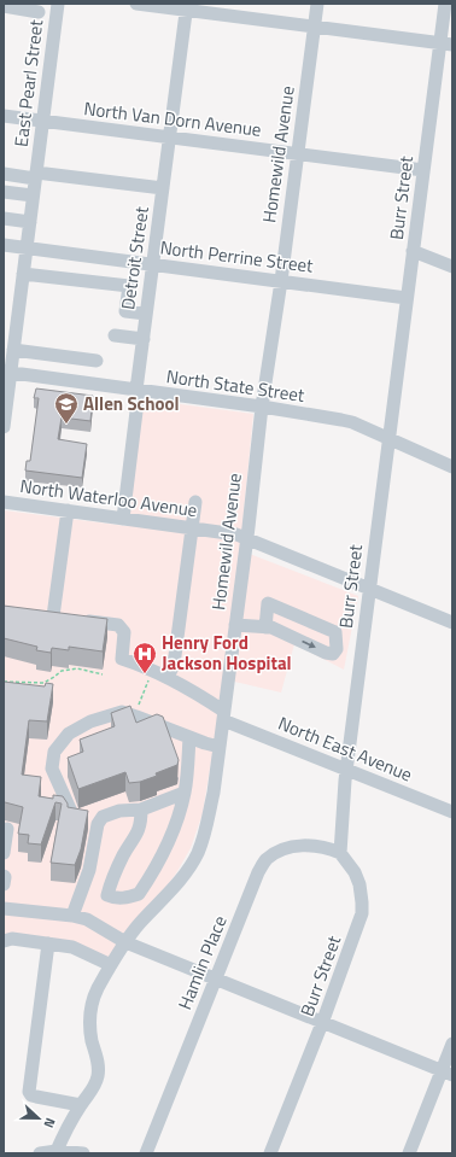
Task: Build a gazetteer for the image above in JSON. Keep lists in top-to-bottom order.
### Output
{
  "streets": {
    "street": [
      "East Pearl Street",
      "North Van Dorn Avenue",
      "Homewild Avenue",
      "Burr Street",
      "North Perrine Street",
      "Detroit Street",
      "North State Street",
      "North Waterloo Avenue",
      "North East Avenue",
      "Hamlin Place"
    ]
  },
  "crossings": [
    ["East Pearl Street", "North Van Dorn Avenue"],
    ["East Pearl Street", "North Perrine Street"],
    ["East Pearl Street", "North State Street"],
    ["North Van Dorn Avenue", "Homewild Avenue"],
    ["North Van Dorn Avenue", "Burr Street"],
    ["North Van Dorn Avenue", "Detroit Street"],
    ["Homewild Avenue", "North Perrine Street"],
    ["Homewild Avenue", "North State Street"],
    ["Homewild Avenue", "North Waterloo Avenue"],
    ["Homewild Avenue", "North East Avenue"],
    ["Burr Street", "North Perrine Street"],
    ["Burr Street", "North State Street"],
    ["Burr Street", "North Waterloo Avenue"],
    ["Burr Street", "North East Avenue"],
    ["Burr Street", "Hamlin Place"],
    ["North Perrine Street", "Detroit Street"],
    ["Detroit Street", "North State Street"],
    ["Detroit Street", "North Waterloo Avenue"]
  ],
  "places": {
    "school or university": ["Allen School"],
    "hospital": ["Henry Ford Jackson Hospital"]
  },
  "north": "right"
}
